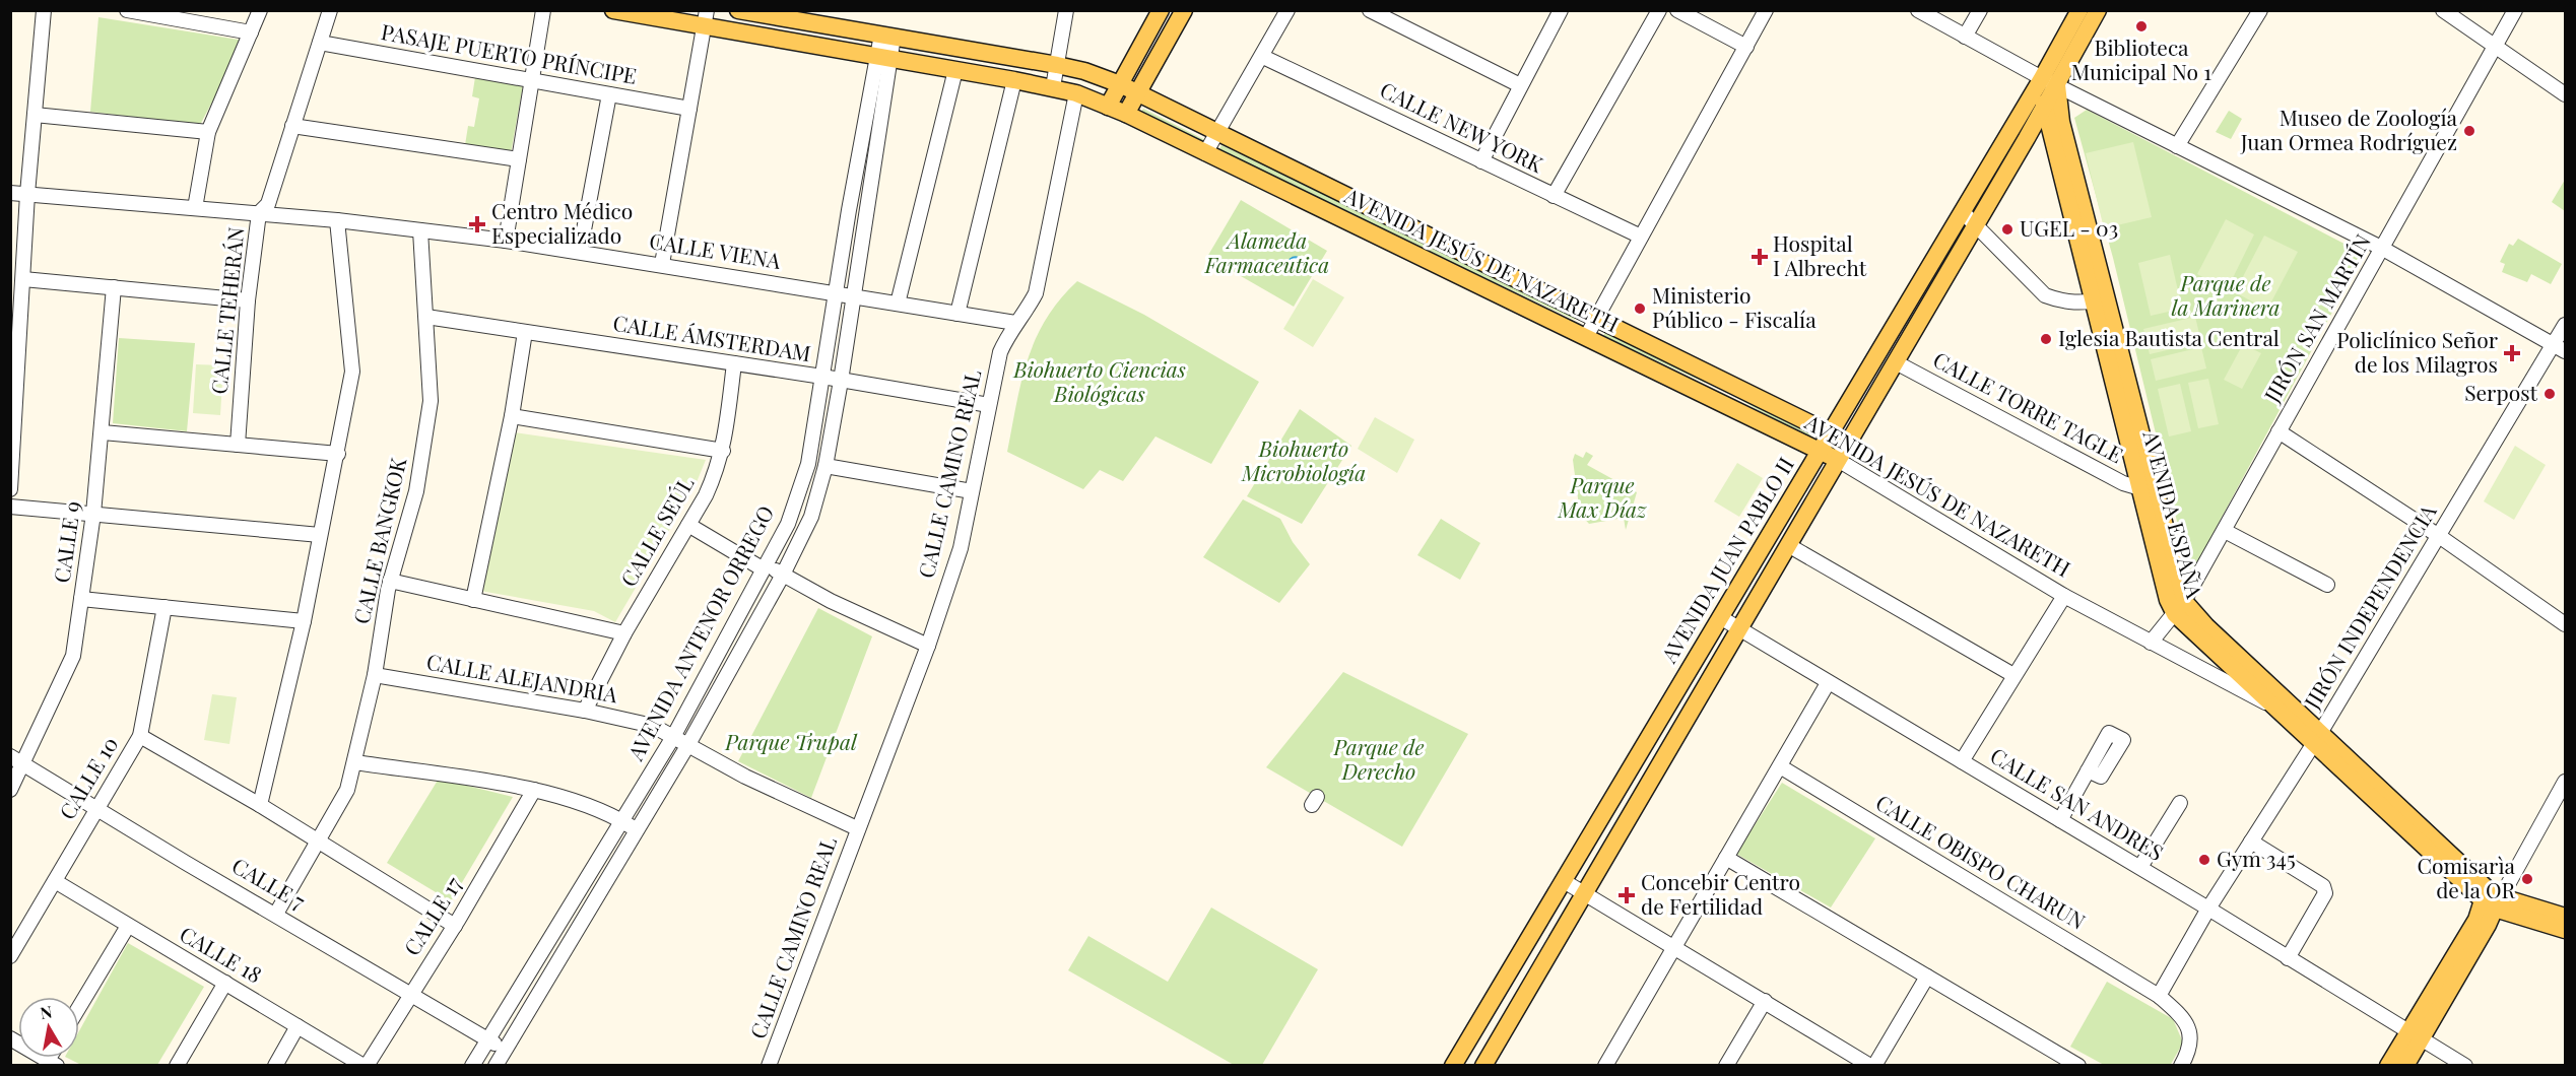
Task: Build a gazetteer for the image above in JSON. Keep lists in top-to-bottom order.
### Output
{
  "streets": {
    "main road": ["AVENIDA JESÚS DE NAZARETH", "AVENIDA ESPAÑA", "AVENIDA JUAN PABLO II"],
    "street": [
      "PASAJE PUERTO PRÍNCIPE",
      "CALLE NEW YORK",
      "CALLE VIENA",
      "CALLE TEHERÁN",
      "JIRÓN SAN MARTÍN",
      "CALLE ÁMSTERDAM",
      "CALLE TORRE TAGLE",
      "CALLE CAMINO REAL",
      "CALLE SEÚL",
      "CALLE BANGKOK",
      "CALLE 9",
      "JIRÓN INDEPENDENCIA",
      "AVENIDA ANTENOR ORREGO",
      "CALLE ALEJANDRIA",
      "CALLE 10",
      "CALLE SAN ANDRES",
      "CALLE OBISPO CHARUN",
      "CALLE 7",
      "CALLE 17",
      "CALLE 18"
    ]
  },
  "crossings": [
    ["PASAJE PUERTO PRÍNCIPE", "CALLE TEHERÁN"],
    ["CALLE VIENA", "CALLE TEHERÁN"],
    ["CALLE VIENA", "CALLE CAMINO REAL"],
    ["CALLE VIENA", "CALLE BANGKOK"],
    ["CALLE VIENA", "AVENIDA ANTENOR ORREGO"],
    ["AVENIDA JESÚS DE NAZARETH", "JIRÓN SAN MARTÍN"],
    ["AVENIDA JESÚS DE NAZARETH", "CALLE CAMINO REAL"],
    ["AVENIDA JESÚS DE NAZARETH", "AVENIDA ESPAÑA"],
    ["AVENIDA JESÚS DE NAZARETH", "AVENIDA JUAN PABLO II"],
    ["AVENIDA JESÚS DE NAZARETH", "AVENIDA ANTENOR ORREGO"],
    ["JIRÓN SAN MARTÍN", "AVENIDA ESPAÑA"],
    ["CALLE ÁMSTERDAM", "CALLE CAMINO REAL"],
    ["CALLE ÁMSTERDAM", "CALLE SEÚL"],
    ["CALLE ÁMSTERDAM", "CALLE BANGKOK"],
    ["CALLE ÁMSTERDAM", "AVENIDA ANTENOR ORREGO"],
    ["CALLE TORRE TAGLE", "AVENIDA ESPAÑA"],
    ["CALLE TORRE TAGLE", "AVENIDA JUAN PABLO II"],
    ["CALLE CAMINO REAL", "CALLE ALEJANDRIA"],
    ["AVENIDA ESPAÑA", "AVENIDA JUAN PABLO II"],
    ["AVENIDA ESPAÑA", "JIRÓN INDEPENDENCIA"],
    ["CALLE SEÚL", "CALLE ALEJANDRIA"],
    ["CALLE BANGKOK", "CALLE ALEJANDRIA"],
    ["CALLE BANGKOK", "CALLE 7"],
    ["CALLE 9", "CALLE 7"],
    ["AVENIDA JUAN PABLO II", "CALLE SAN ANDRES"],
    ["JIRÓN INDEPENDENCIA", "CALLE SAN ANDRES"],
    ["JIRÓN INDEPENDENCIA", "CALLE OBISPO CHARUN"],
    ["AVENIDA ANTENOR ORREGO", "CALLE ALEJANDRIA"],
    ["AVENIDA ANTENOR ORREGO", "CALLE 7"],
    ["CALLE 10", "CALLE 7"],
    ["CALLE 10", "CALLE 18"],
    ["CALLE 7", "CALLE 17"],
    ["CALLE 17", "CALLE 18"]
  ],
  "parks": [
    "Alameda Farmaceutica",
    "Parque de la Marinera",
    "Biohuerto Ciencias Biológicas",
    "Biohuerto Microbiología",
    "Parque Max Díaz",
    "Parque Trupal",
    "Parque de Derecho"
  ],
  "places": {
    "other": [
      "Biblioteca Municipal No 1",
      "Museo de Zoología Juan Ormea Rodríguez",
      "UGEL - 03",
      "Ministerio Público - Fiscalía",
      "Iglesia Bautista Central",
      "Serpost",
      "Gym 345",
      "Comisarìa de la OR"
    ],
    "health": [
      "Centro Médico Especializado",
      "Hospital I Albrecht",
      "Policlínico Señor de los Milagros",
      "Concebir Centro de Fertilidad"
    ]
  },
  "north": "top"
}
